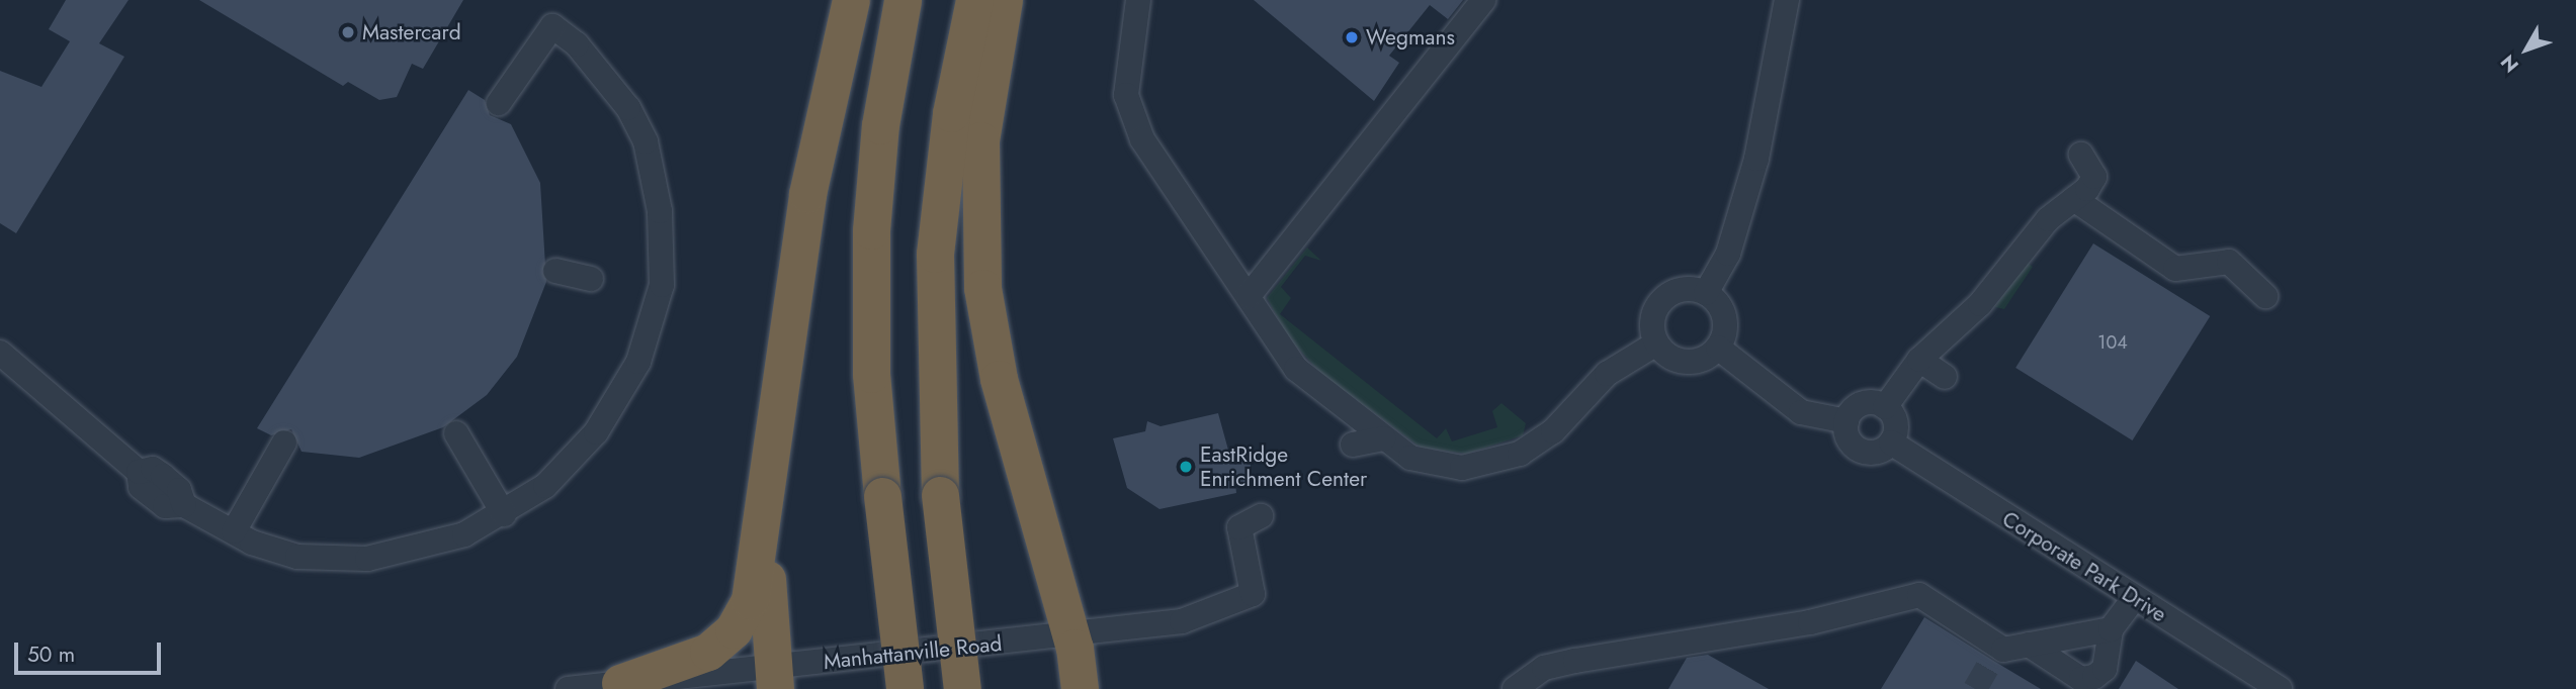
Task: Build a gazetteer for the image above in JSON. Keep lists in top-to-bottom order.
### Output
{
  "streets": {
    "street": ["Corporate Park Drive", "Manhattanville Road"]
  },
  "places": ["Mastercard", "Wegmans", "EastRidge Enrichment Center"],
  "house_numbers": ["104"],
  "scale_bar": "50 m",
  "north": "bottom left"
}
